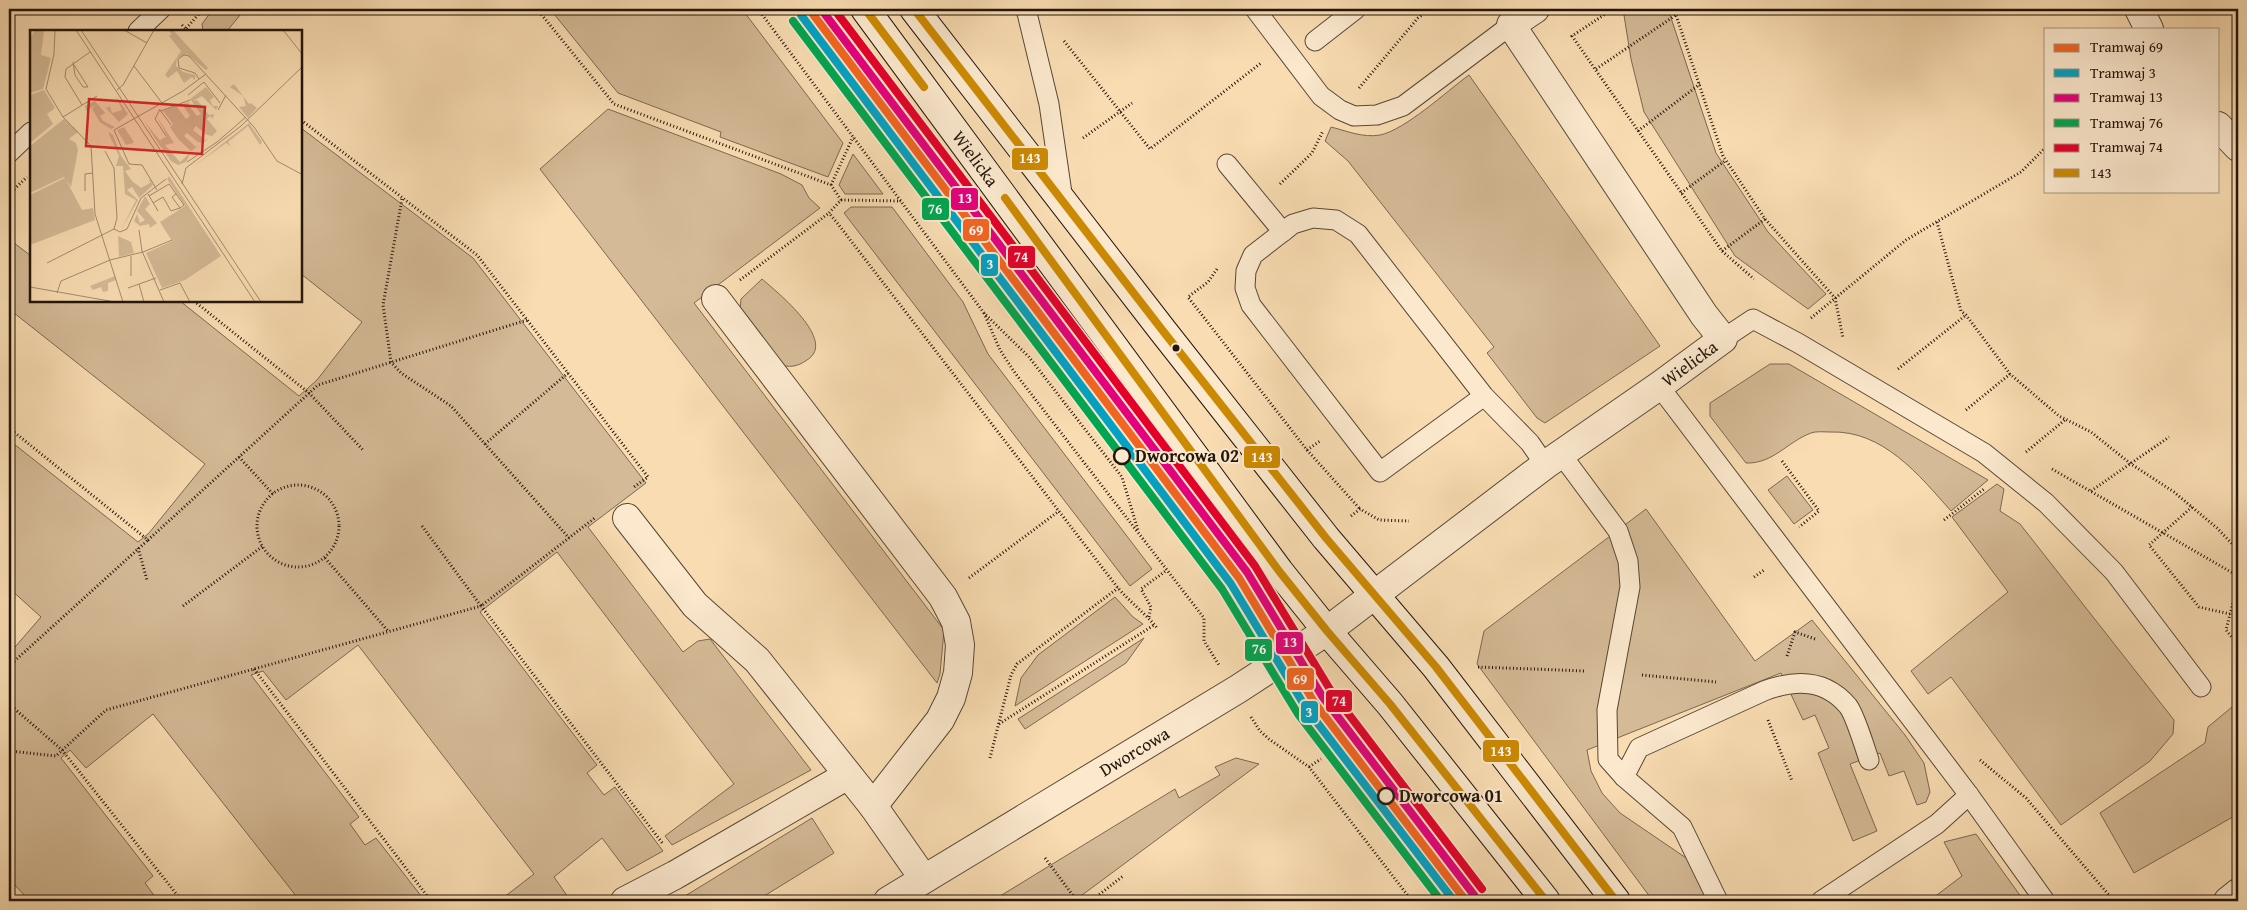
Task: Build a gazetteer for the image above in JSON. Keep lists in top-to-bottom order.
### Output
{
  "streets": {
    "street": ["Wielicka", "Dworcowa"]
  },
  "crossings": [
    ["Wielicka", "Dworcowa"]
  ],
  "places": ["Dworcowa 02", "Dworcowa 01"],
  "lines": [
    "tram line 69",
    "tram line 13",
    "tram line 74",
    "transit line 143",
    "tram line 3",
    "tram line 76"
  ],
  "legend": [
    "Tramwaj 69",
    "Tramwaj 3",
    "Tramwaj 13",
    "Tramwaj 76",
    "Tramwaj 74",
    "143"
  ]
}
